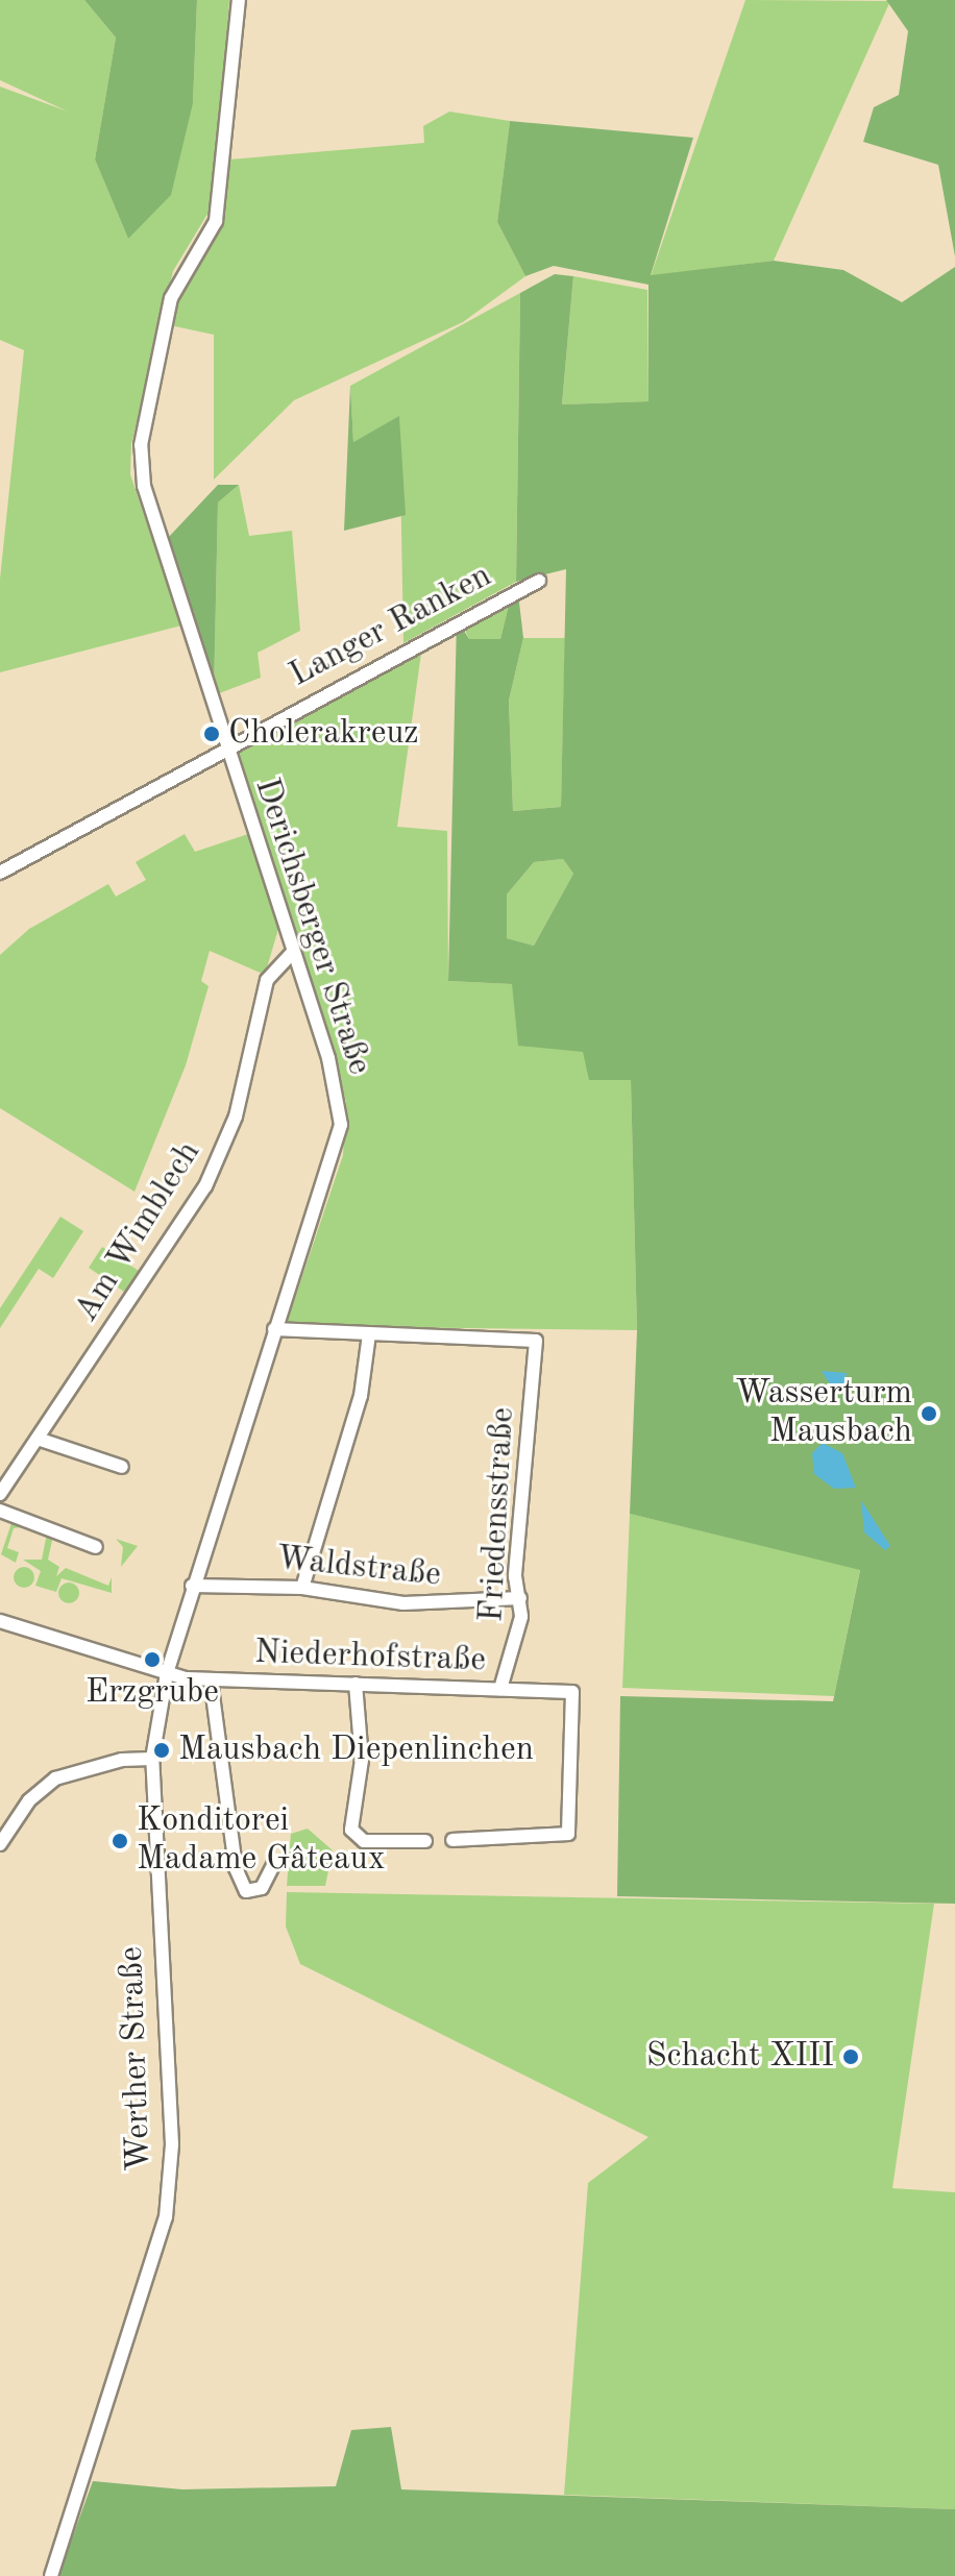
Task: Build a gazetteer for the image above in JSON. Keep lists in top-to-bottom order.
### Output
{
  "streets": {
    "street": [
      "Langer Ranken",
      "Derichsberger Straße",
      "Am Wimblech",
      "Friedensstraße",
      "Waldstraße",
      "Niederhofstraße",
      "Werther Straße"
    ]
  },
  "crossings": [
    ["Langer Ranken", "Derichsberger Straße"],
    ["Derichsberger Straße", "Am Wimblech"],
    ["Derichsberger Straße", "Waldstraße"],
    ["Derichsberger Straße", "Niederhofstraße"],
    ["Derichsberger Straße", "Werther Straße"],
    ["Friedensstraße", "Waldstraße"],
    ["Friedensstraße", "Niederhofstraße"],
    ["Niederhofstraße", "Werther Straße"]
  ],
  "places": [
    "Cholerakreuz",
    "Wasserturm Mausbach",
    "Erzgrube",
    "Mausbach Diepenlinchen",
    "Konditorei Madame Gâteaux",
    "Schacht XIII"
  ]
}
